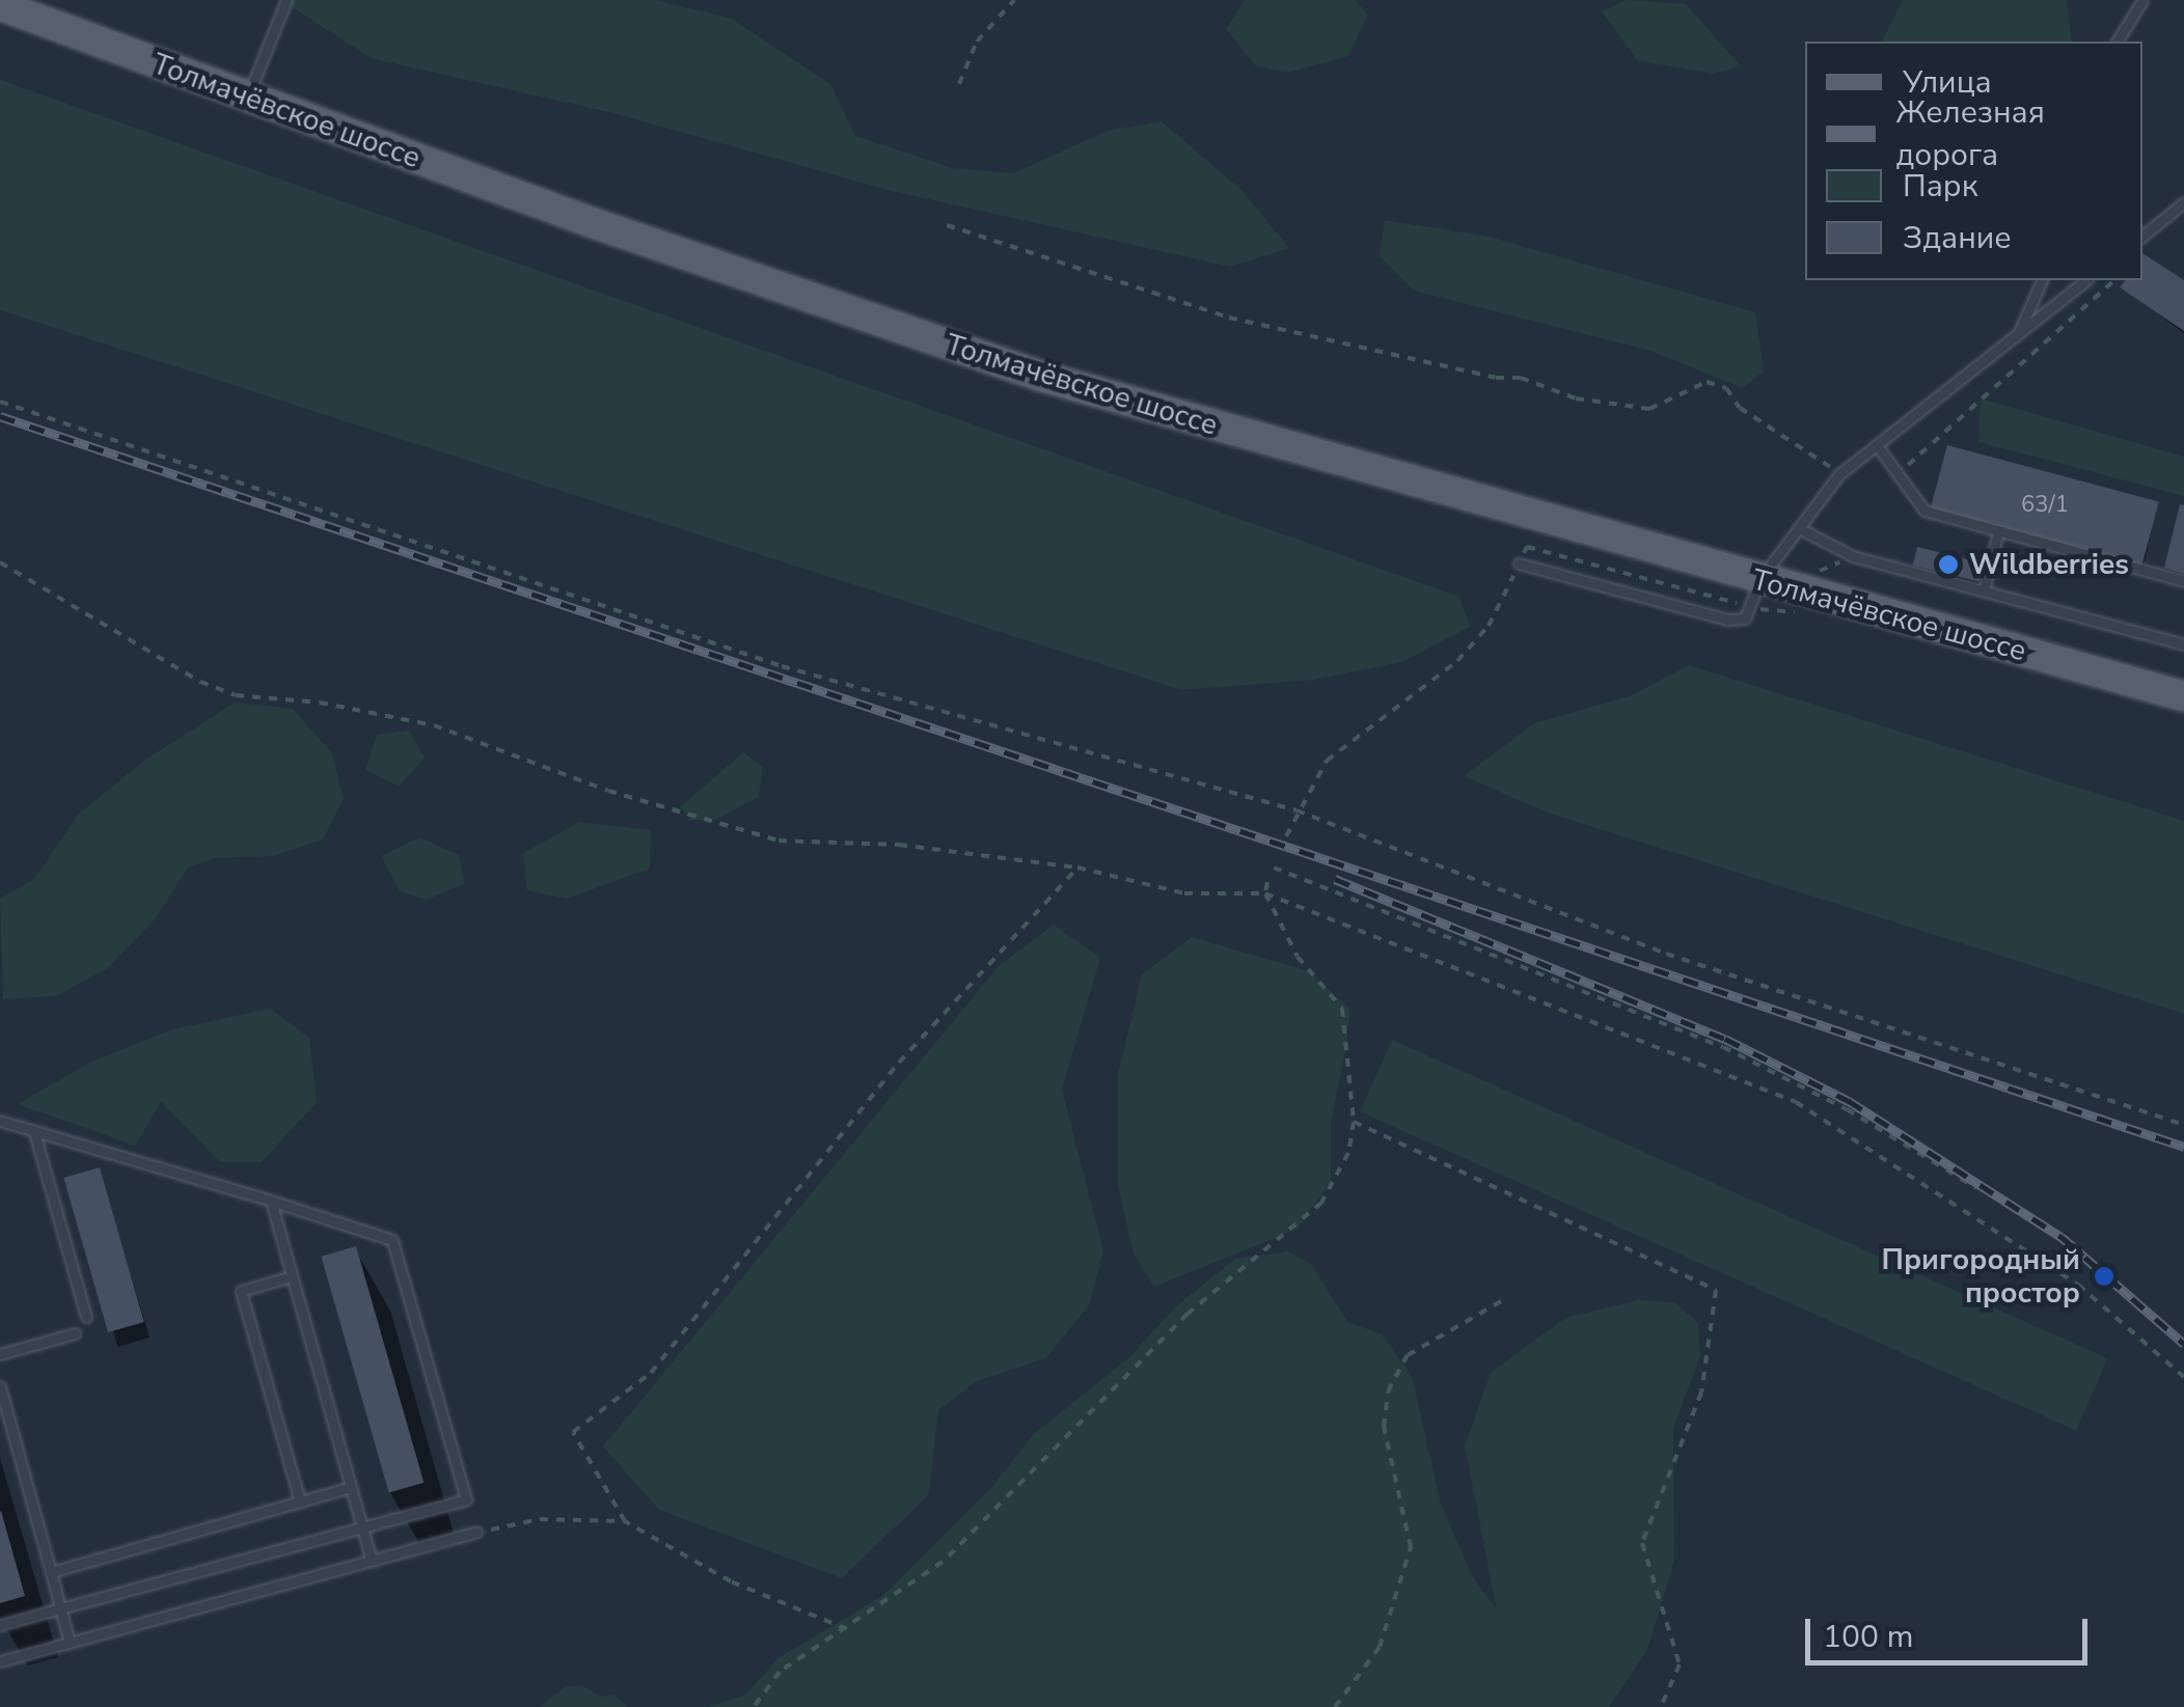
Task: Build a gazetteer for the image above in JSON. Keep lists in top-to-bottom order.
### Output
{
  "streets": {
    "main road": ["Толмачёвское шоссе"]
  },
  "places": ["Wildberries", "Пригородный простор"],
  "house_numbers": ["63/1"],
  "legend": [
    "Улица",
    "Железная дорога",
    "Парк",
    "Здание"
  ],
  "scale_bar": "100 m"
}
